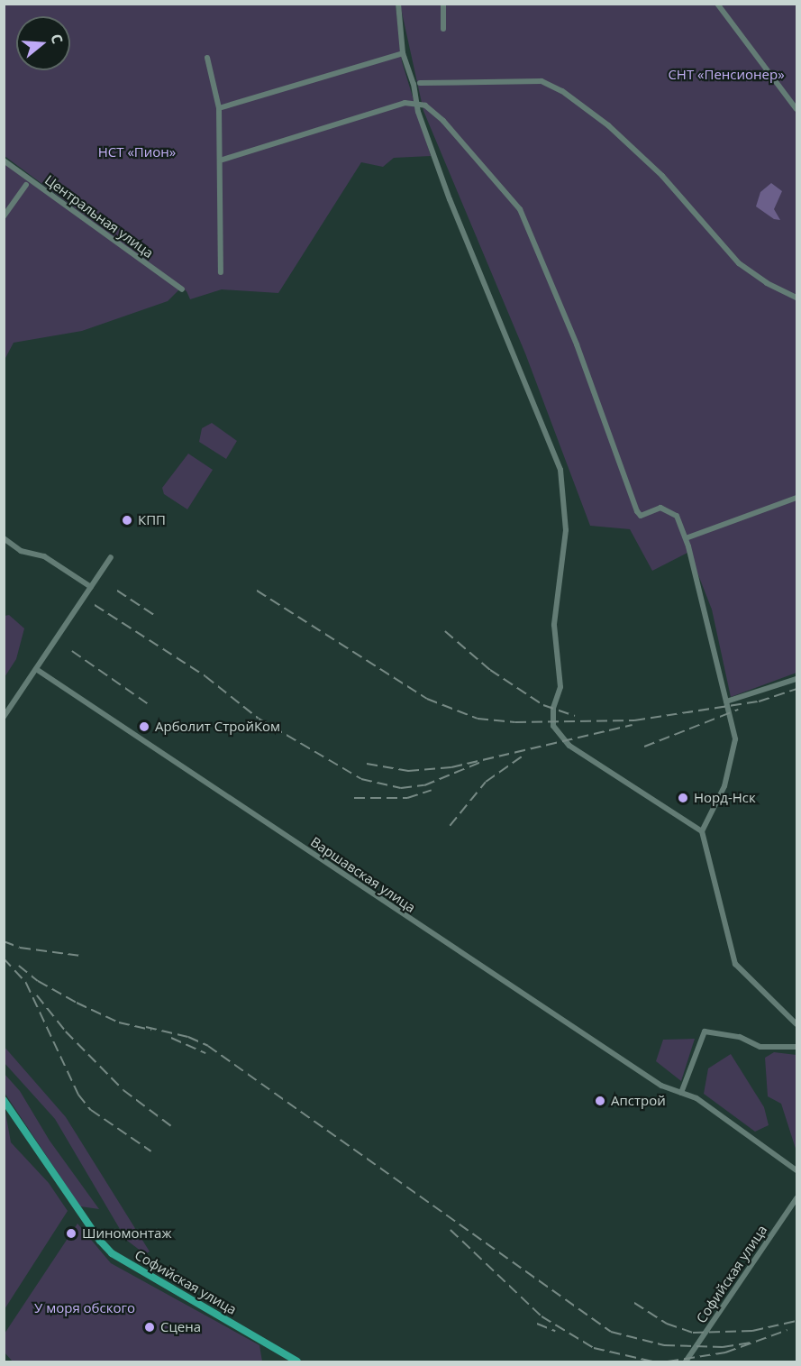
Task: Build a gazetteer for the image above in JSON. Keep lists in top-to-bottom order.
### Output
{
  "streets": {
    "main road": ["Софийская улица"],
    "street": ["Центральная улица", "Варшавская улица"]
  },
  "parks": ["СНТ «Пенсионер»", "НСТ «Пион»", "У моря обского"],
  "places": [
    "КПП",
    "Арболит СтройКом",
    "Норд-Нск",
    "Апстрой",
    "Шиномонтаж",
    "Сцена"
  ],
  "north": "right"
}
